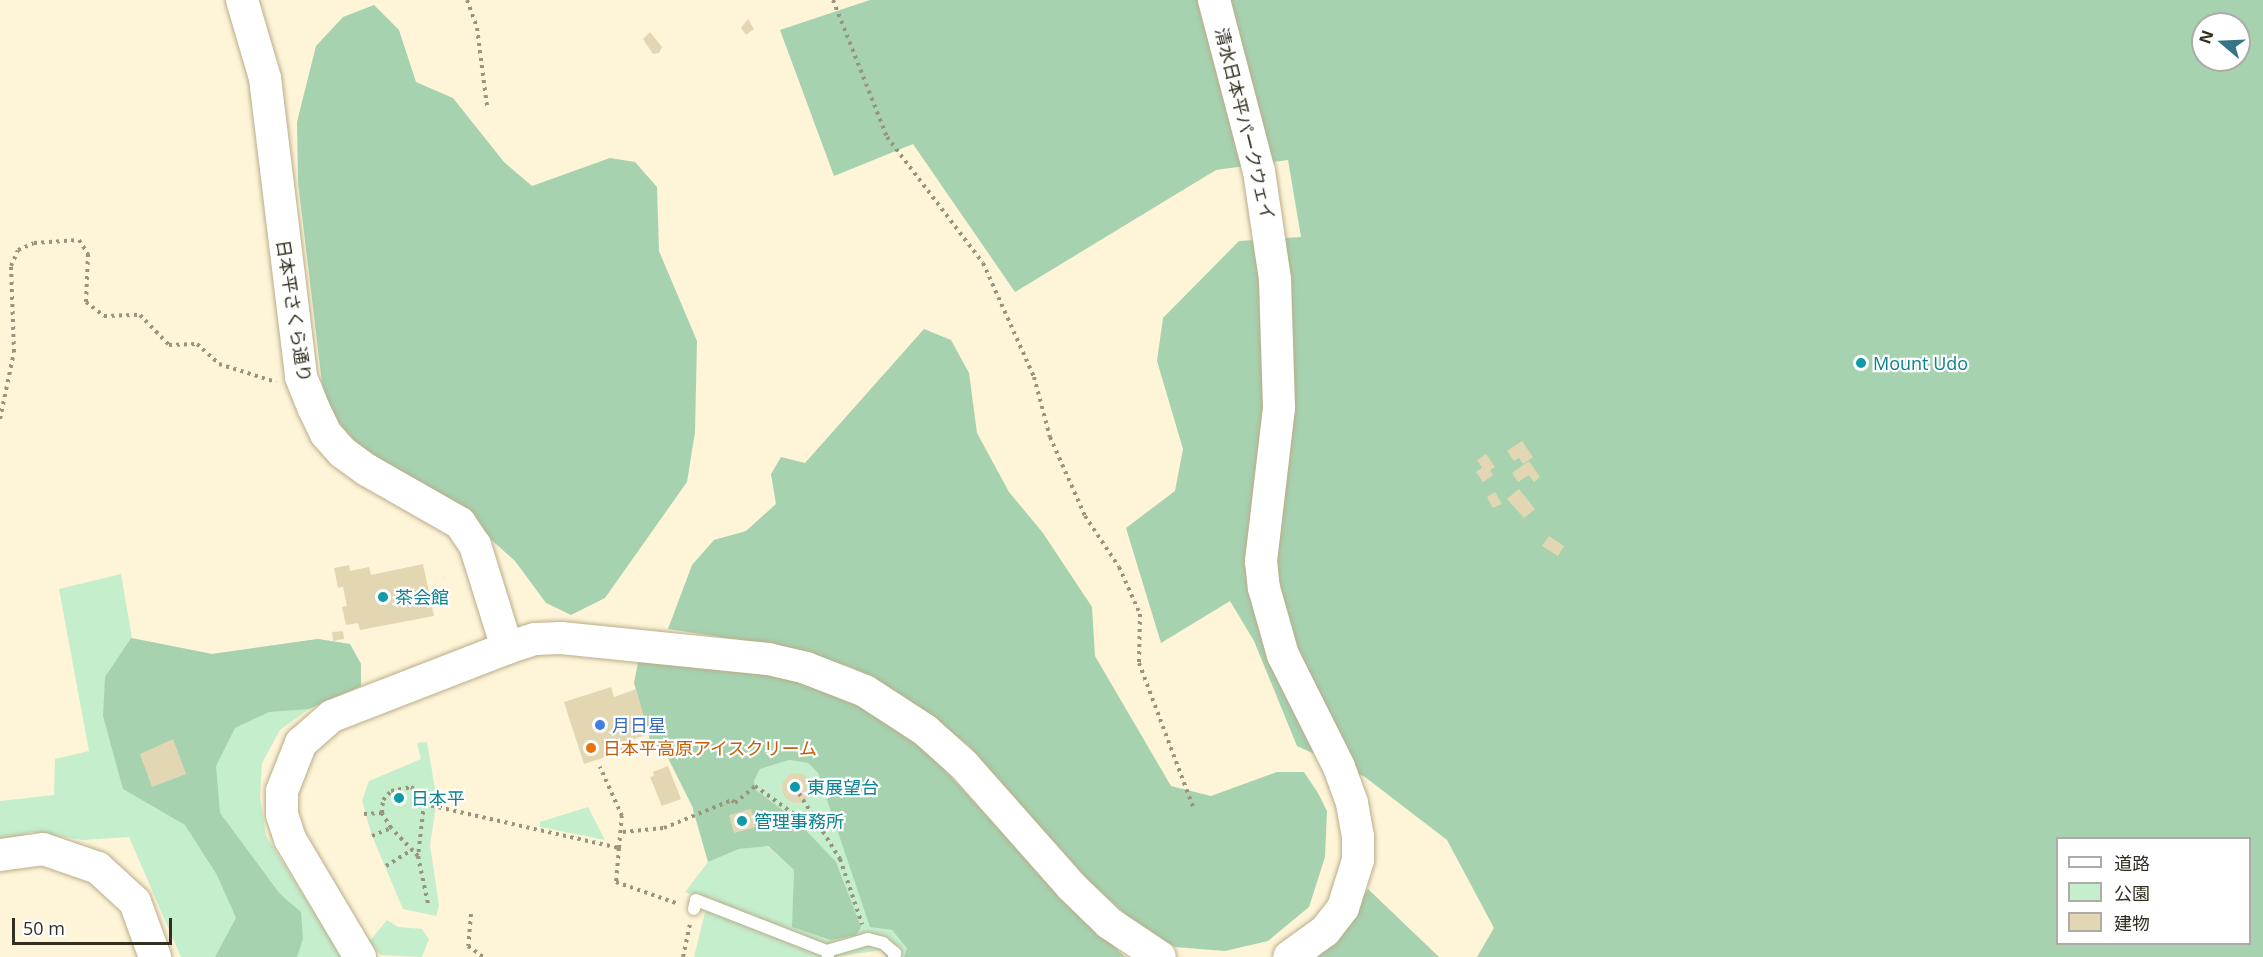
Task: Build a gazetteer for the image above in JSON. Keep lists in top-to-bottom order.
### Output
{
  "streets": {
    "street": ["清水日本平パークウェイ", "日本平さくら通り"]
  },
  "places": [
    "Mount Udo",
    "茶会館",
    "月日星",
    "日本平高原アイスクリーム",
    "東展望台",
    "日本平",
    "管理事務所"
  ],
  "legend": ["道路", "公園", "建物"],
  "scale_bar": "50 m",
  "north": "left"
}
